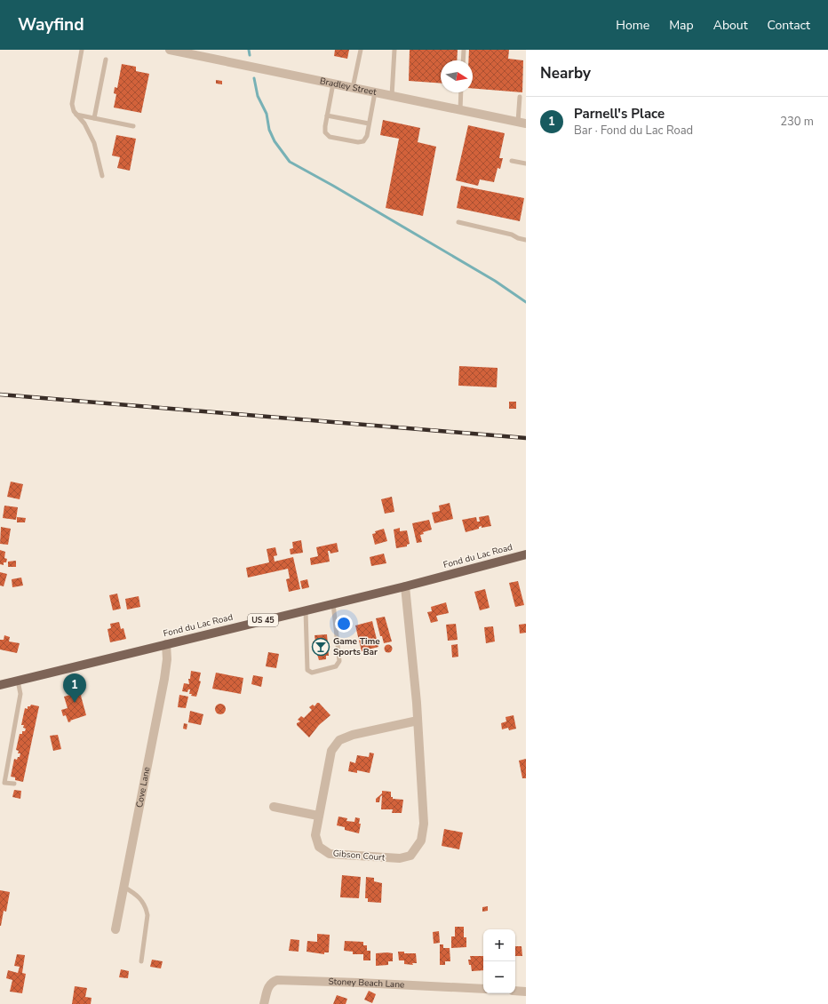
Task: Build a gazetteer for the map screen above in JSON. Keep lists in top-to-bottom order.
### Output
{
  "streets": {
    "main road": ["Fond du Lac Road", "US 45"],
    "street": [
      "Bradley Street",
      "Cove Lane",
      "Gibson Court",
      "Stoney Beach Lane"
    ]
  },
  "crossings": [
    ["Fond du Lac Road", "Cove Lane"],
    ["Fond du Lac Road", "Gibson Court"]
  ],
  "places": {
    "bar": ["Game Time Sports Bar"]
  },
  "north": "right",
  "page": {
    "header": "Wayfind",
    "nav": [
      "Home",
      "Map",
      "About",
      "Contact"
    ],
    "heading": "Nearby",
    "list": [
      {
        "mark": "1",
        "name": "Parnell's Place",
        "note": "Bar · Fond du Lac Road",
        "value": "230 m"
      }
    ],
    "pins": "1",
    "map_buttons": ["+", "−"]
  }
}
